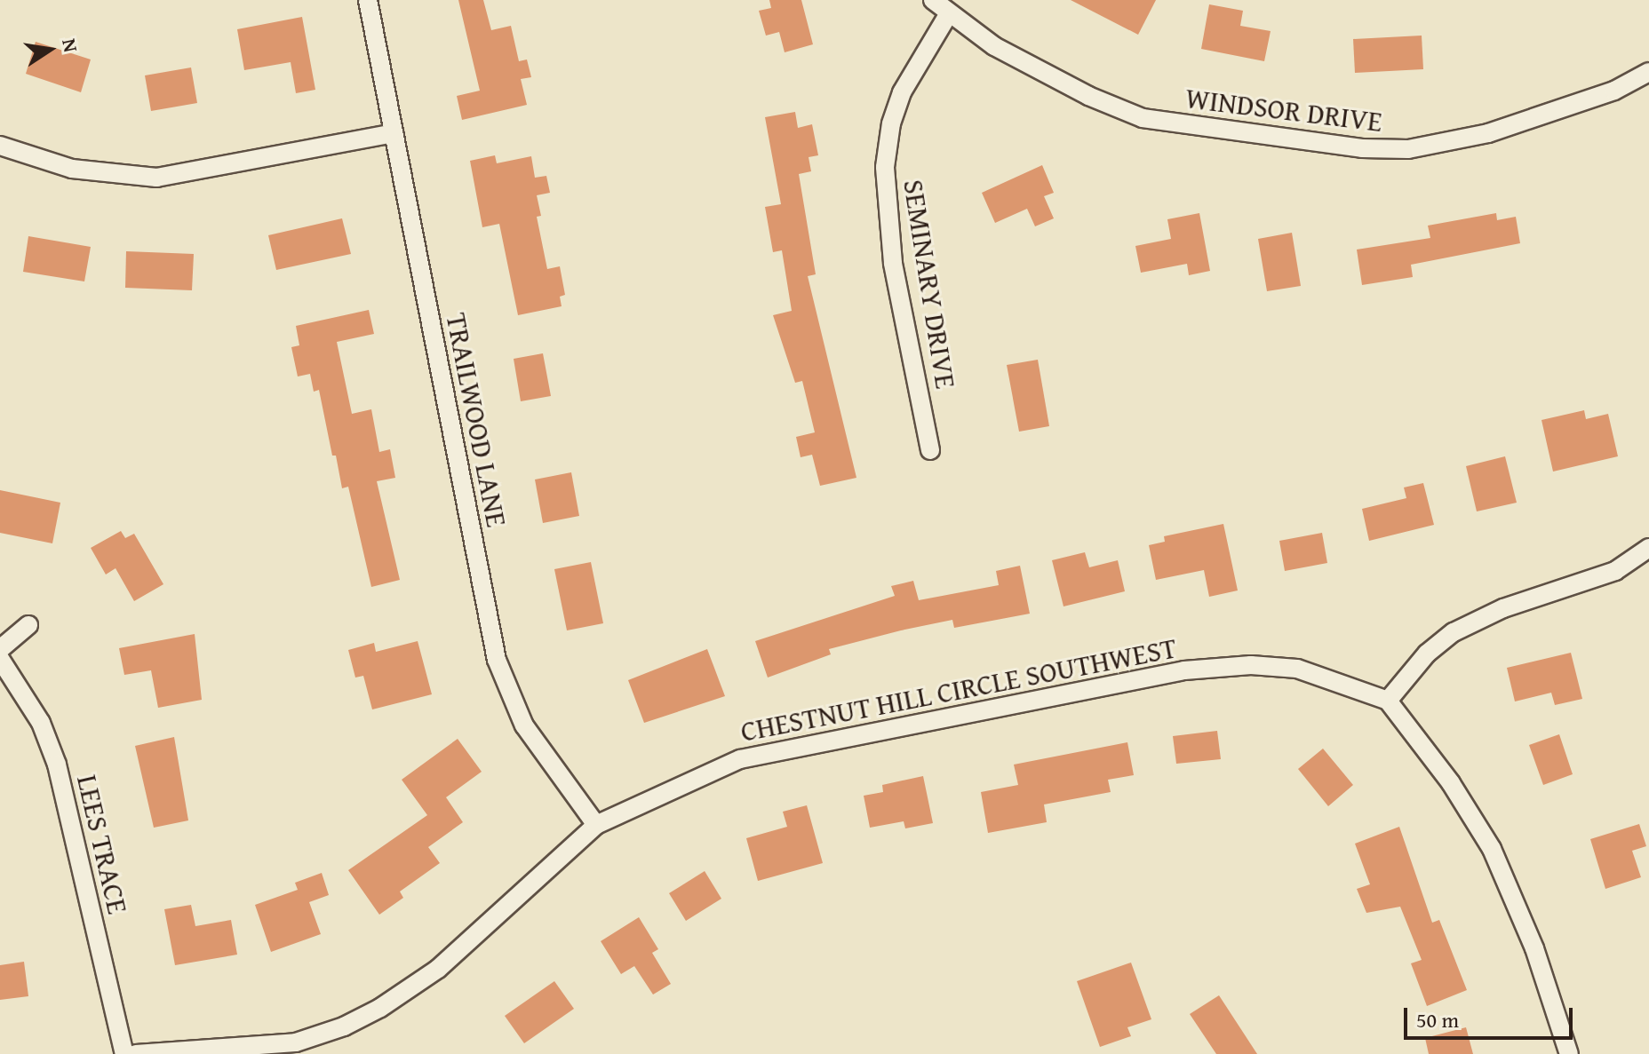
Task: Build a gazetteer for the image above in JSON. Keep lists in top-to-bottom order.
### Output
{
  "streets": {
    "street": [
      "WINDSOR DRIVE",
      "SEMINARY DRIVE",
      "TRAILWOOD LANE",
      "CHESTNUT HILL CIRCLE SOUTHWEST",
      "LEES TRACE"
    ]
  },
  "crossings": [
    ["WINDSOR DRIVE", "SEMINARY DRIVE"],
    ["TRAILWOOD LANE", "CHESTNUT HILL CIRCLE SOUTHWEST"]
  ],
  "scale_bar": "50 m",
  "north": "right"
}
